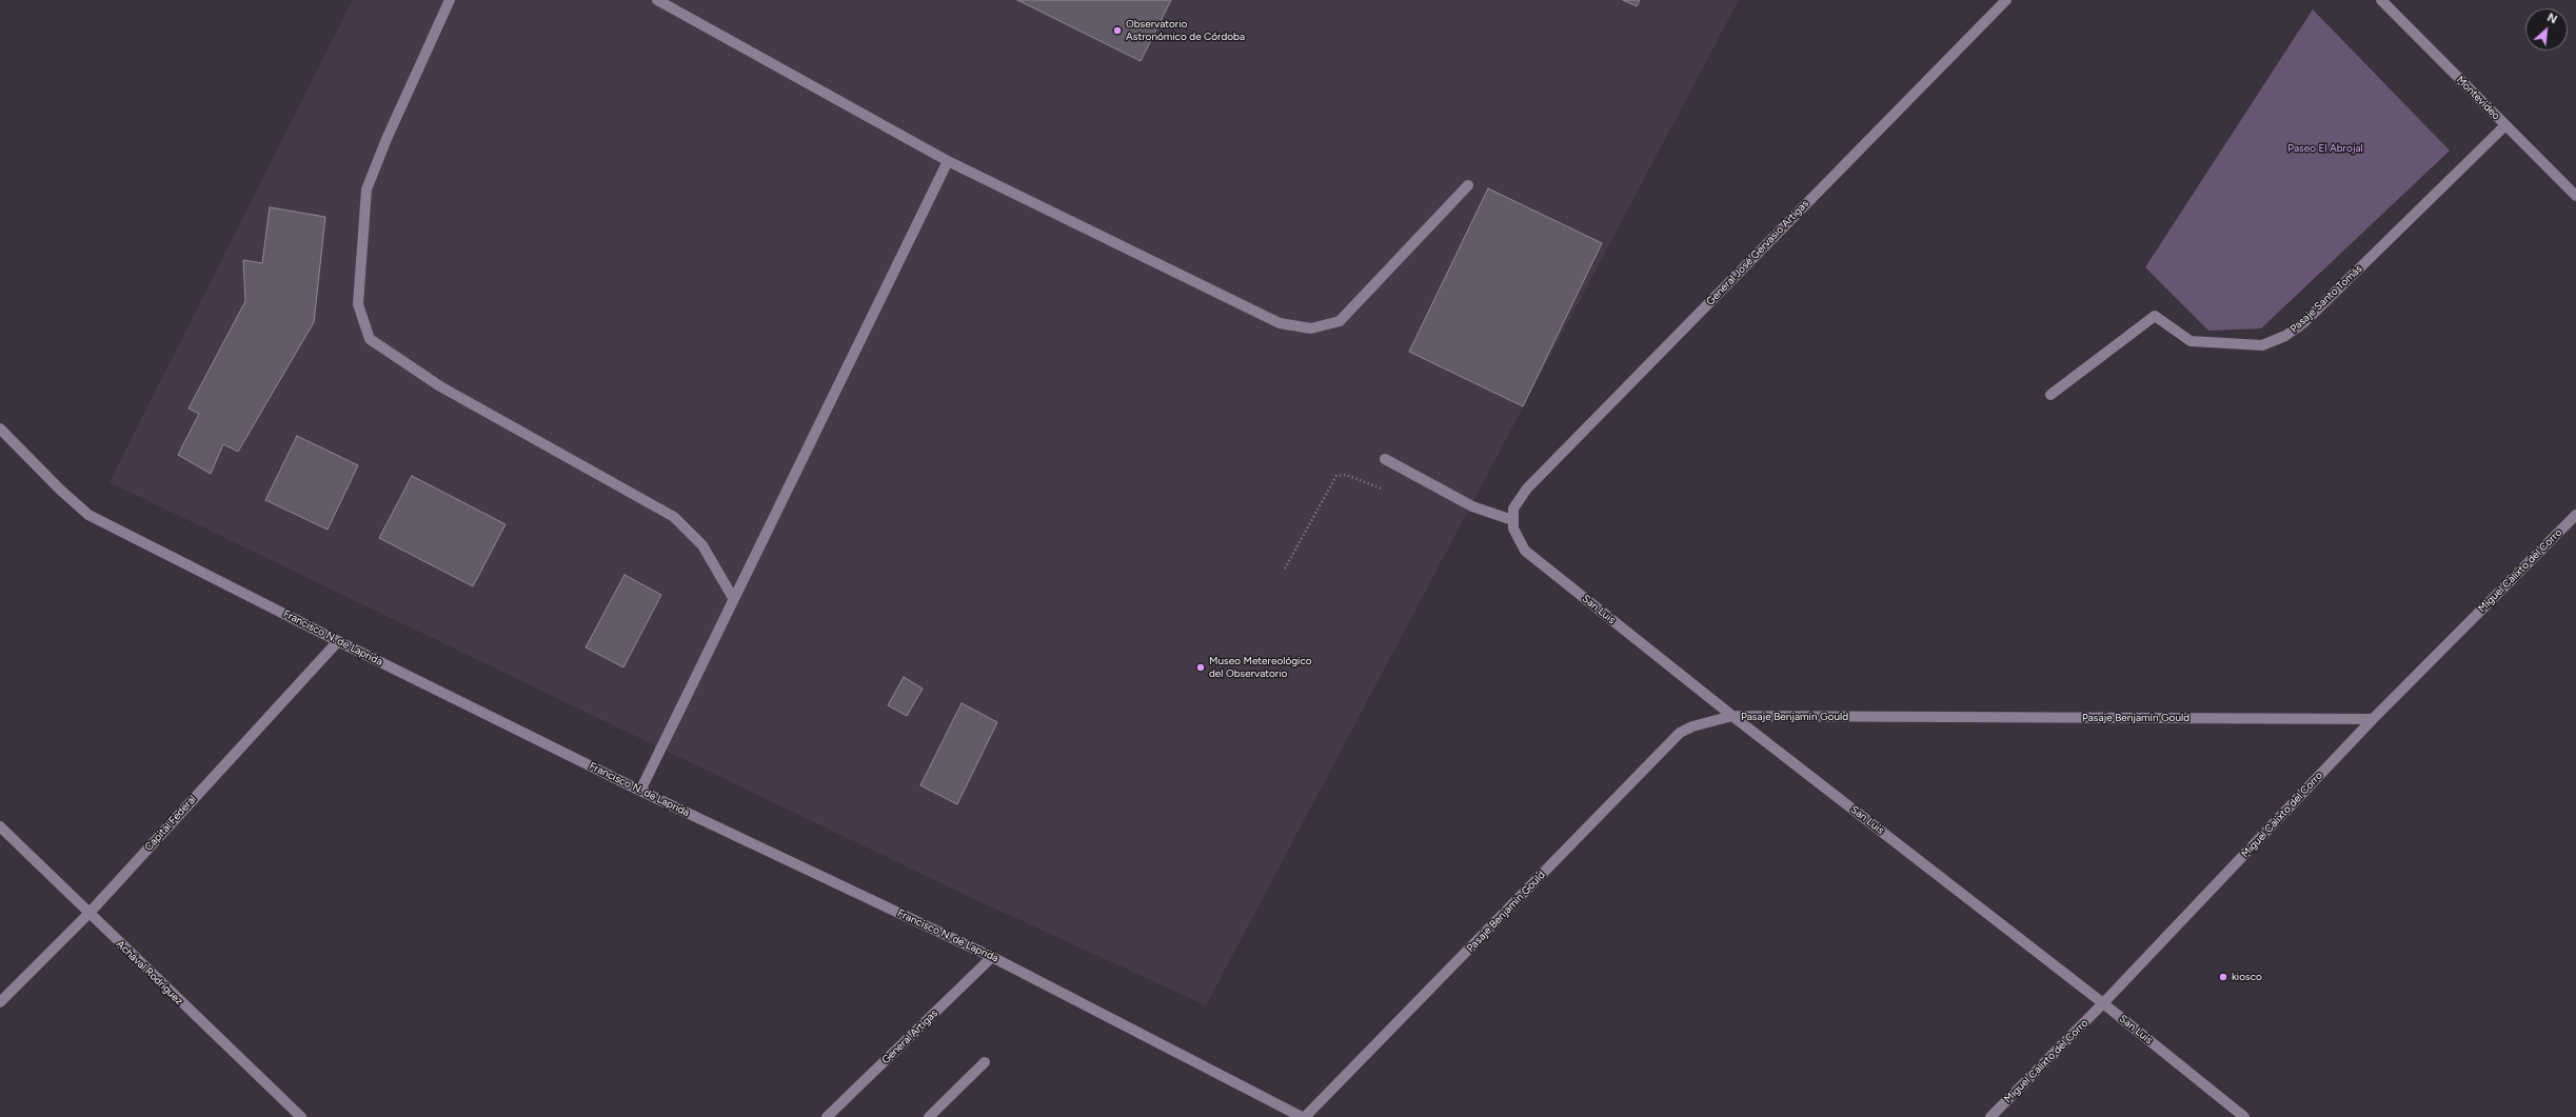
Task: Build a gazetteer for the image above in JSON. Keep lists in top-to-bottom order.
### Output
{
  "streets": {
    "street": [
      "Montevideo",
      "General José Gervasio Artigas",
      "Pasaje Santo Tomás",
      "Miguel Calixto del Corro",
      "San Luis",
      "Francisco N. de Laprida",
      "Pasaje Benjamín Gould",
      "Capital Federal",
      "Achával Rodríguez",
      "General Artigas"
    ]
  },
  "crossings": [
    ["Montevideo", "Pasaje Santo Tomás"],
    ["General José Gervasio Artigas", "San Luis"],
    ["Miguel Calixto del Corro", "San Luis"],
    ["Miguel Calixto del Corro", "Pasaje Benjamín Gould"],
    ["San Luis", "Pasaje Benjamín Gould"],
    ["Francisco N. de Laprida", "Capital Federal"],
    ["Francisco N. de Laprida", "General Artigas"],
    ["Capital Federal", "Achával Rodríguez"]
  ],
  "parks": ["Paseo El Abrojal"],
  "places": ["Observatorio Astronómico de Córdoba", "Museo Metereológico del Observatorio", "kiosco"],
  "north": "top right"
}
